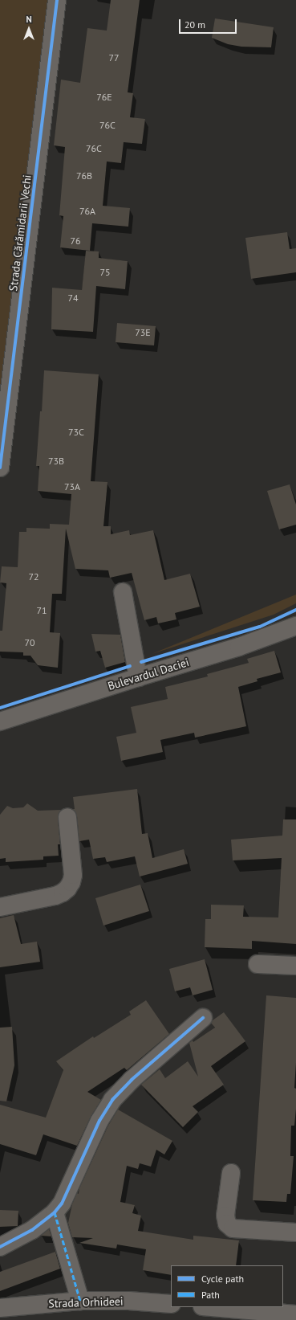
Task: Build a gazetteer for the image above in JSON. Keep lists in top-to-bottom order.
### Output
{
  "streets": {
    "street": ["Strada Cărămidarii Vechi", "Bulevardul Daciei", "Strada Orhideei"]
  },
  "house_numbers": [
    "77",
    "76E",
    "76C",
    "76C",
    "76B",
    "76A",
    "76",
    "75",
    "74",
    "73E",
    "73C",
    "73B",
    "73A",
    "72",
    "71",
    "70"
  ],
  "legend": ["Cycle path", "Path"],
  "scale_bar": "20 m",
  "north": "top"
}
